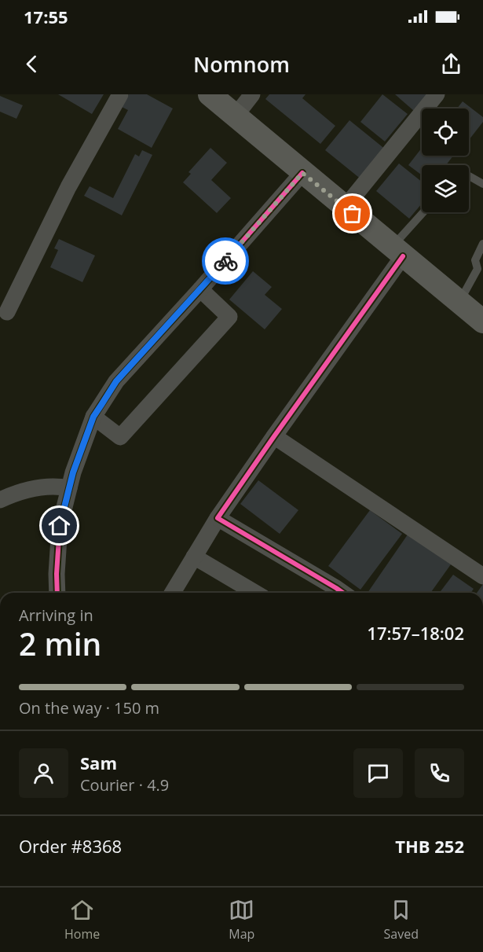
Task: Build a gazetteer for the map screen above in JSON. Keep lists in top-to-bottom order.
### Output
{
  "page": {
    "status": "17:55",
    "header": "Nomnom",
    "heading": ["2 min", "Arriving in", "17:57–18:02"],
    "panel": [
      "Sam",
      "Courier · 4.9",
      "Order #8368",
      "THB 252"
    ],
    "bar": "On the way · 150 m",
    "tabs": ["Home", "Map", "Saved"]
  }
}
